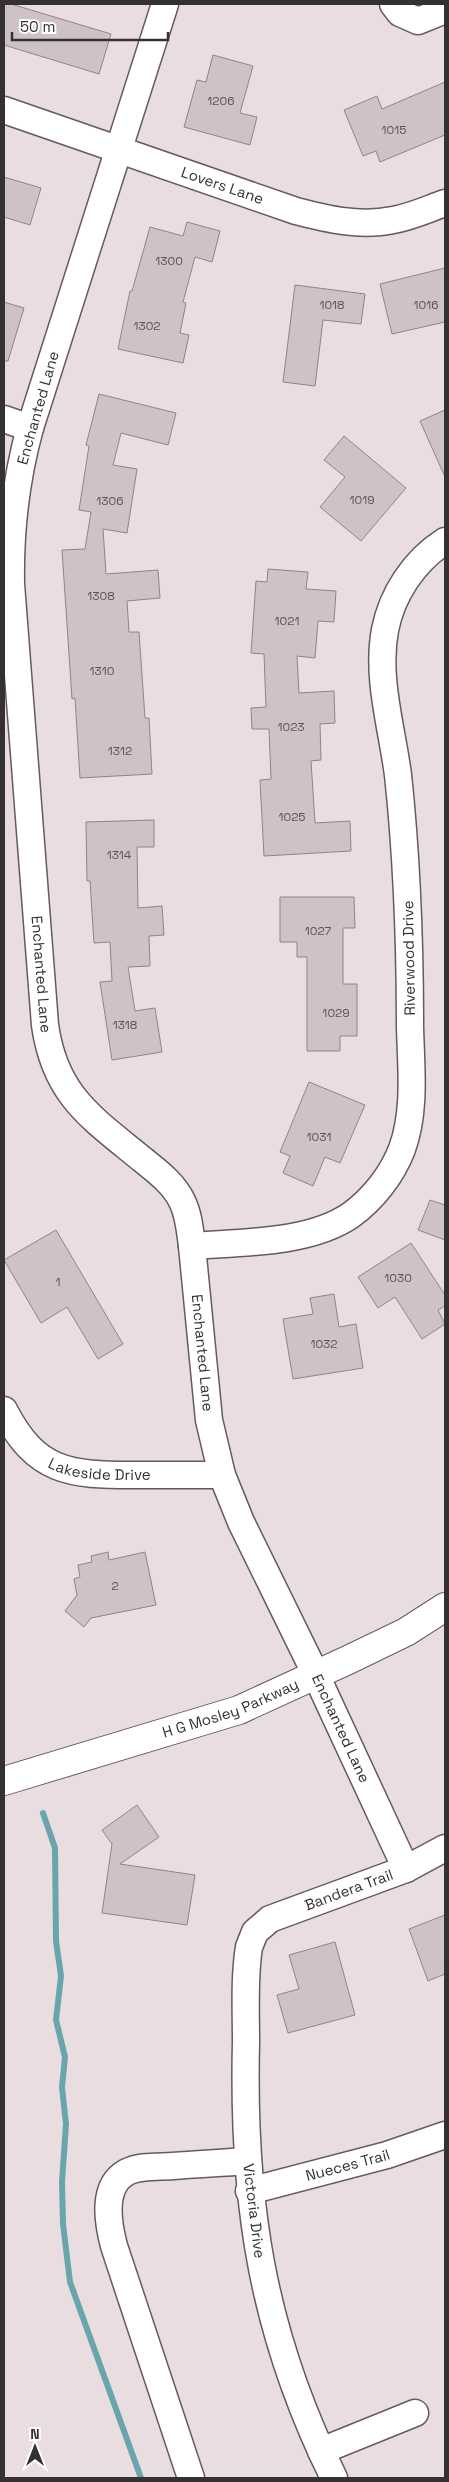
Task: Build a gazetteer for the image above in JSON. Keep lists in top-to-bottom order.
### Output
{
  "streets": {
    "main road": ["H G Mosley Parkway"],
    "street": [
      "Lovers Lane",
      "Enchanted Lane",
      "Riverwood Drive",
      "Lakeside Drive",
      "Bandera Trail",
      "Nueces Trail",
      "Victoria Drive"
    ]
  },
  "crossings": [
    ["Lovers Lane", "Enchanted Lane"],
    ["Enchanted Lane", "Riverwood Drive"],
    ["Enchanted Lane", "Lakeside Drive"],
    ["Enchanted Lane", "H G Mosley Parkway"],
    ["Enchanted Lane", "Bandera Trail"],
    ["Bandera Trail", "Victoria Drive"],
    ["Nueces Trail", "Victoria Drive"]
  ],
  "house_numbers": [
    "1206",
    "1015",
    "1300",
    "1018",
    "1016",
    "1302",
    "1019",
    "1306",
    "1308",
    "1021",
    "1310",
    "1023",
    "1312",
    "1025",
    "1314",
    "1027",
    "1029",
    "1318",
    "1031",
    "1030",
    "1",
    "1032",
    "2"
  ],
  "scale_bar": "50 m",
  "north": "top"
}
